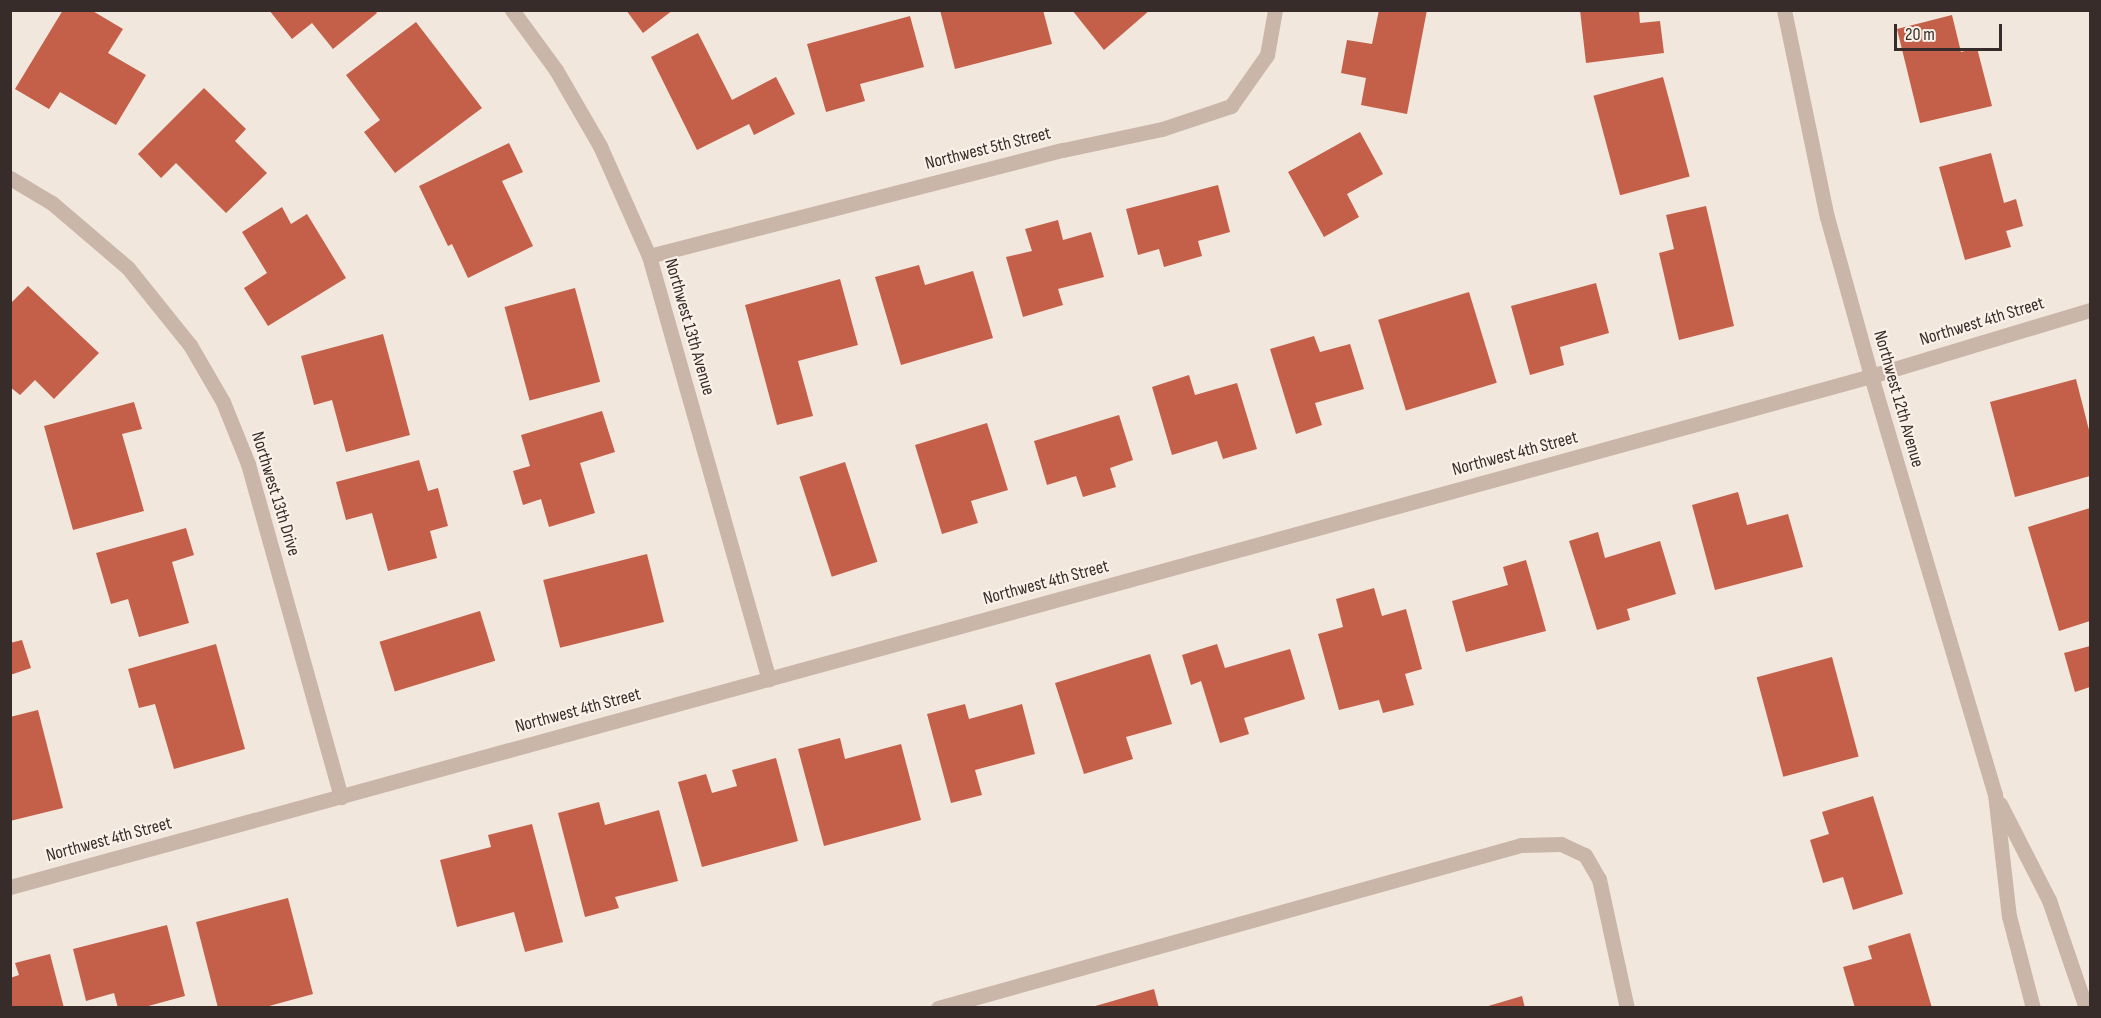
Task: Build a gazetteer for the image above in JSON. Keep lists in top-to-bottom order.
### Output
{
  "streets": {
    "street": [
      "Northwest 5th Street",
      "Northwest 4th Street",
      "Northwest 13th Avenue",
      "Northwest 12th Avenue",
      "Northwest 13th Drive"
    ]
  },
  "crossings": [
    ["Northwest 5th Street", "Northwest 13th Avenue"],
    ["Northwest 4th Street", "Northwest 13th Avenue"],
    ["Northwest 4th Street", "Northwest 12th Avenue"],
    ["Northwest 4th Street", "Northwest 13th Drive"]
  ],
  "scale_bar": "20 m"
}
